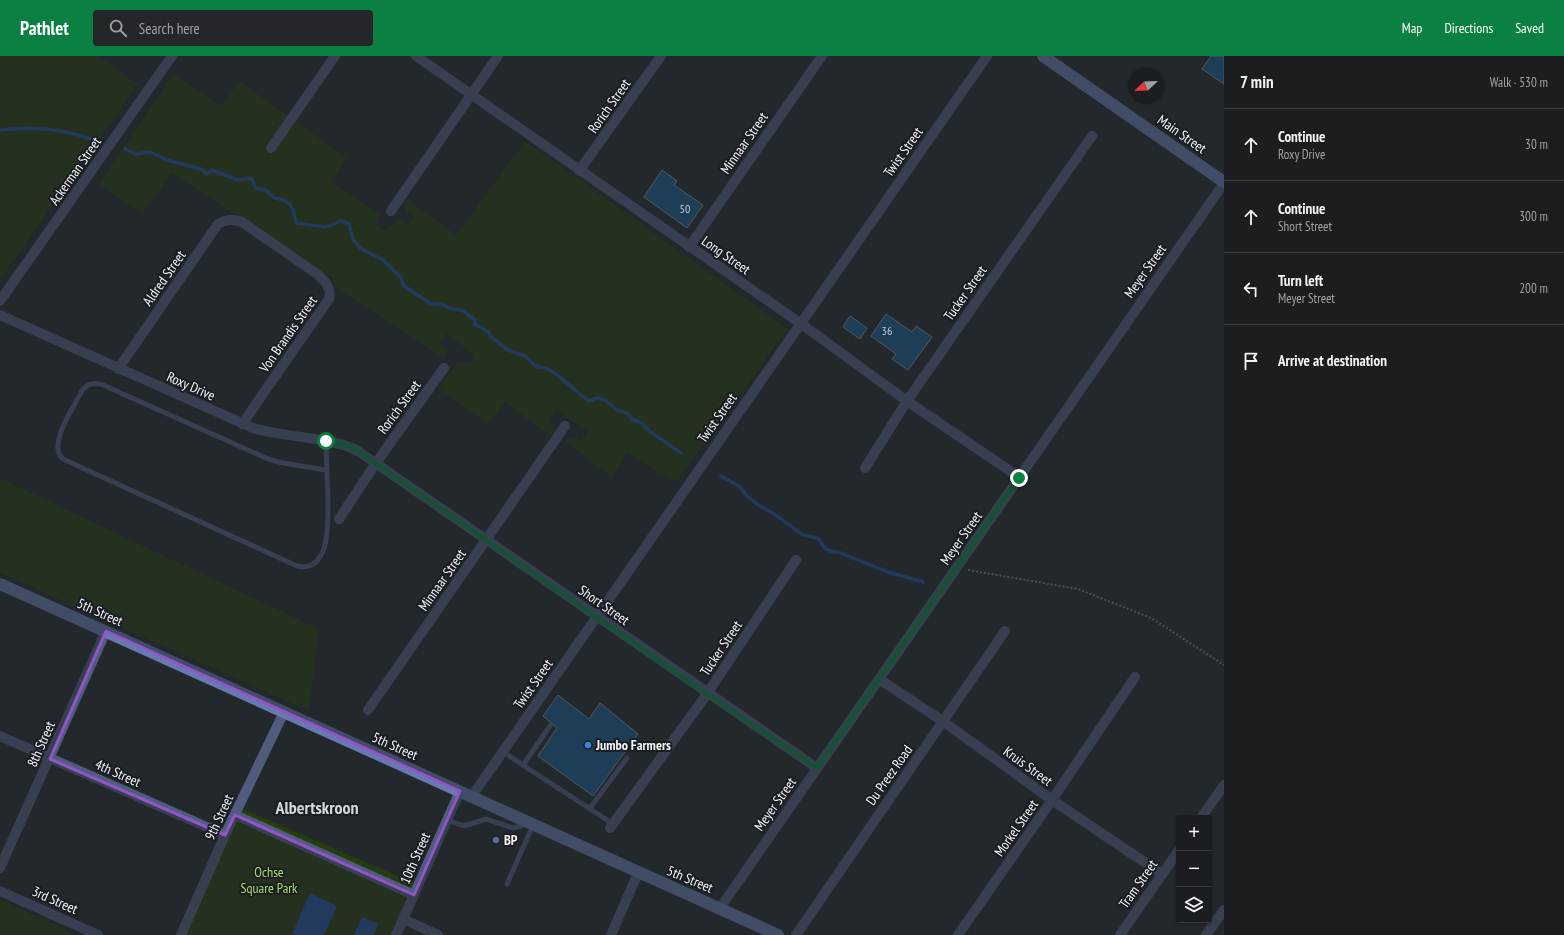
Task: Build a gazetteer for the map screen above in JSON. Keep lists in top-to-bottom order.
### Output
{
  "streets": {
    "main road": ["Main Street", "5th Street"],
    "street": [
      "Rorich Street",
      "Minnaar Street",
      "Twist Street",
      "Ackerman Street",
      "Long Street",
      "Meyer Street",
      "Aldred Street",
      "Tucker Street",
      "Von Brandis Street",
      "Roxy Drive",
      "Short Street",
      "8th Street",
      "Kruis Street",
      "4th Street",
      "Du Preez Road",
      "9th Street",
      "Morkel Street",
      "10th Street",
      "Tram Street",
      "3rd Street"
    ]
  },
  "crossings": [
    ["Rorich Street", "Long Street"],
    ["Rorich Street", "Roxy Drive"],
    ["Rorich Street", "Short Street"],
    ["Main Street", "Meyer Street"],
    ["Minnaar Street", "Long Street"],
    ["Minnaar Street", "Short Street"],
    ["Twist Street", "Long Street"],
    ["Twist Street", "Short Street"],
    ["Twist Street", "5th Street"],
    ["Twist Street", "10th Street"],
    ["Long Street", "Meyer Street"],
    ["Long Street", "Tucker Street"],
    ["Meyer Street", "Short Street"],
    ["Meyer Street", "5th Street"],
    ["Meyer Street", "Kruis Street"],
    ["Aldred Street", "Von Brandis Street"],
    ["Aldred Street", "Roxy Drive"],
    ["Tucker Street", "Short Street"],
    ["Von Brandis Street", "Roxy Drive"],
    ["Roxy Drive", "Short Street"],
    ["5th Street", "8th Street"],
    ["5th Street", "9th Street"],
    ["5th Street", "10th Street"],
    ["8th Street", "4th Street"],
    ["Kruis Street", "Du Preez Road"],
    ["Kruis Street", "Morkel Street"],
    ["Kruis Street", "Tram Street"],
    ["4th Street", "9th Street"]
  ],
  "districts": ["Albertskroon"],
  "parks": ["Ochse Square Park"],
  "places": ["Jumbo Farmers", "BP"],
  "house_numbers": ["50", "36"],
  "north": "bottom left",
  "page": {
    "header": "Pathlet",
    "search": "Search here",
    "nav": ["Map", "Directions", "Saved"],
    "heading": ["7 min", "Walk · 530 m"],
    "list": [
      ["Continue", "Roxy Drive", "30 m"],
      ["Continue", "Short Street", "300 m"],
      ["Turn left", "Meyer Street", "200 m"],
      "Arrive at destination"
    ],
    "map_buttons": ["+", "−"]
  }
}
